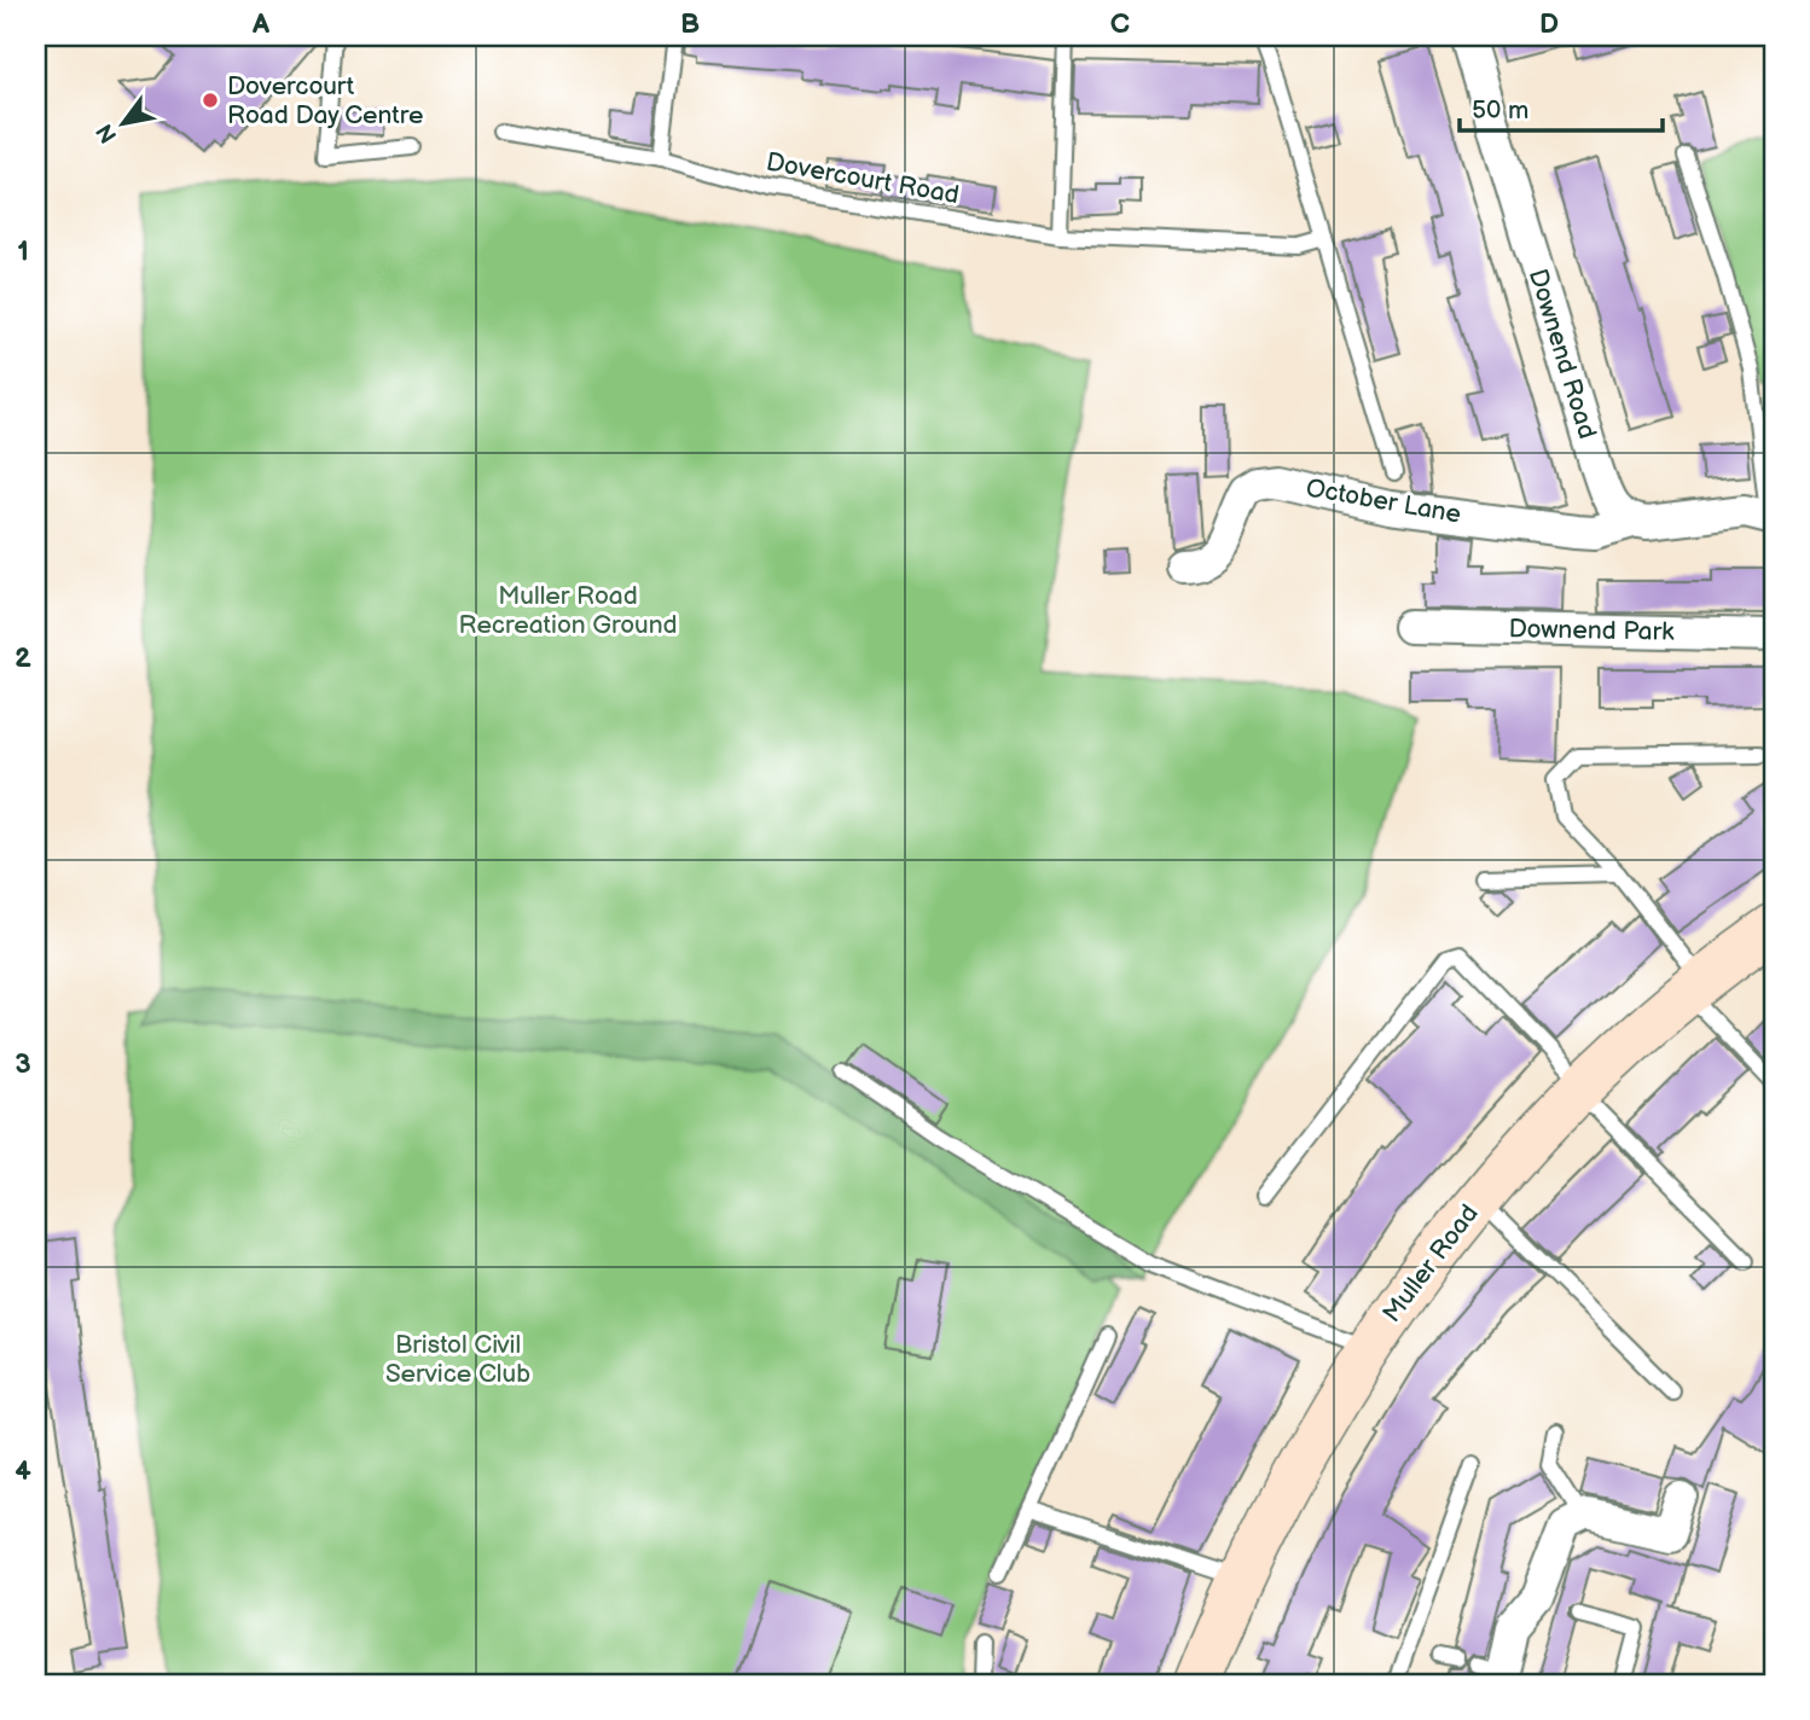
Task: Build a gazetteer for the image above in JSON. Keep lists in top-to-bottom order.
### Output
{
  "streets": {
    "main road": ["Muller Road"],
    "street": ["Downend Road", "October Lane", "Downend Park"],
    "lane": ["Dovercourt Road"]
  },
  "crossings": [
    ["Downend Road", "October Lane"]
  ],
  "parks": ["Muller Road Recreation Ground", "Bristol Civil Service Club"],
  "places": ["Dovercourt Road Day Centre"],
  "scale_bar": "50 m",
  "north": "bottom left",
  "grid": {
    "columns": [
      "A",
      "B",
      "C",
      "D"
    ],
    "rows": [
      "1",
      "2",
      "3",
      "4"
    ]
  }
}
